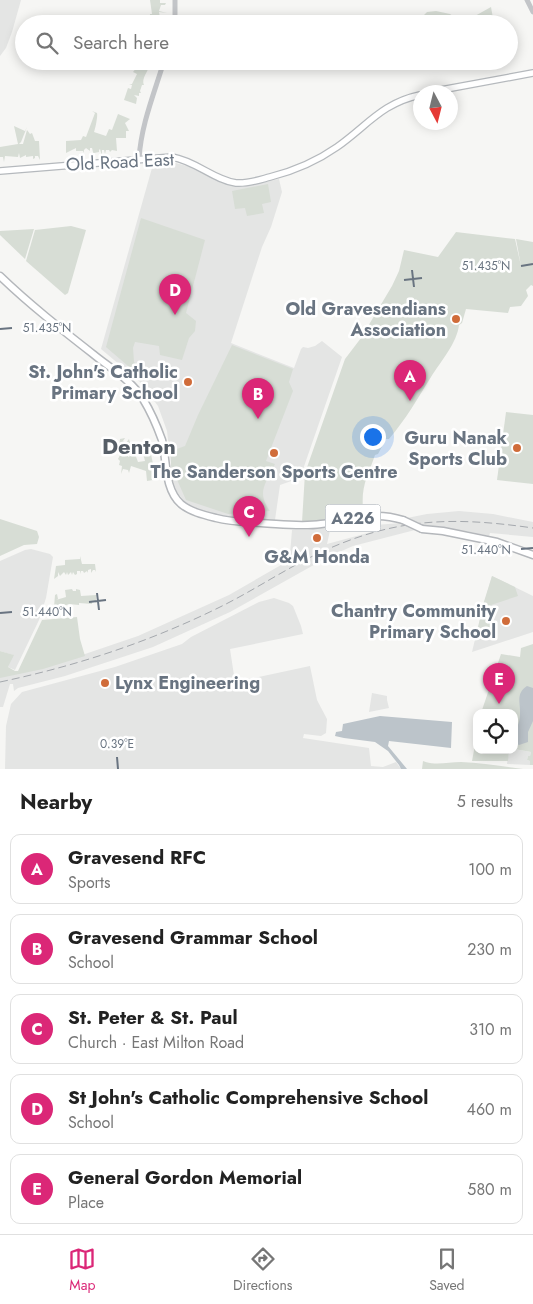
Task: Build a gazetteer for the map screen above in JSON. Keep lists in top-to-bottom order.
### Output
{
  "streets": {
    "main road": ["Old Road East", "A226"]
  },
  "districts": ["Denton"],
  "places": [
    "Old Gravesendians Association",
    "St. John's Catholic Primary School",
    "Guru Nanak Sports Club",
    "The Sanderson Sports Centre",
    "G&M Honda",
    "Chantry Community Primary School",
    "Lynx Engineering"
  ],
  "north": "bottom",
  "page": {
    "search": "Search here",
    "pins": [
      "D",
      "A",
      "B",
      "C",
      "E"
    ],
    "heading": ["Nearby", "5 results"],
    "list": [
      {
        "mark": "A",
        "name": "Gravesend RFC",
        "note": "Sports",
        "value": "100 m"
      },
      {
        "mark": "B",
        "name": "Gravesend Grammar School",
        "note": "School",
        "value": "230 m"
      },
      {
        "mark": "C",
        "name": "St. Peter & St. Paul",
        "note": "Church · East Milton Road",
        "value": "310 m"
      },
      {
        "mark": "D",
        "name": "St John's Catholic Comprehensive School",
        "note": "School",
        "value": "460 m"
      },
      {
        "mark": "E",
        "name": "General Gordon Memorial",
        "note": "Place",
        "value": "580 m"
      }
    ],
    "nav": ["Map", "Directions", "Saved"]
  },
  "coordinates": ["51.435°N", "51.440°N", "0.39°E"]
}
